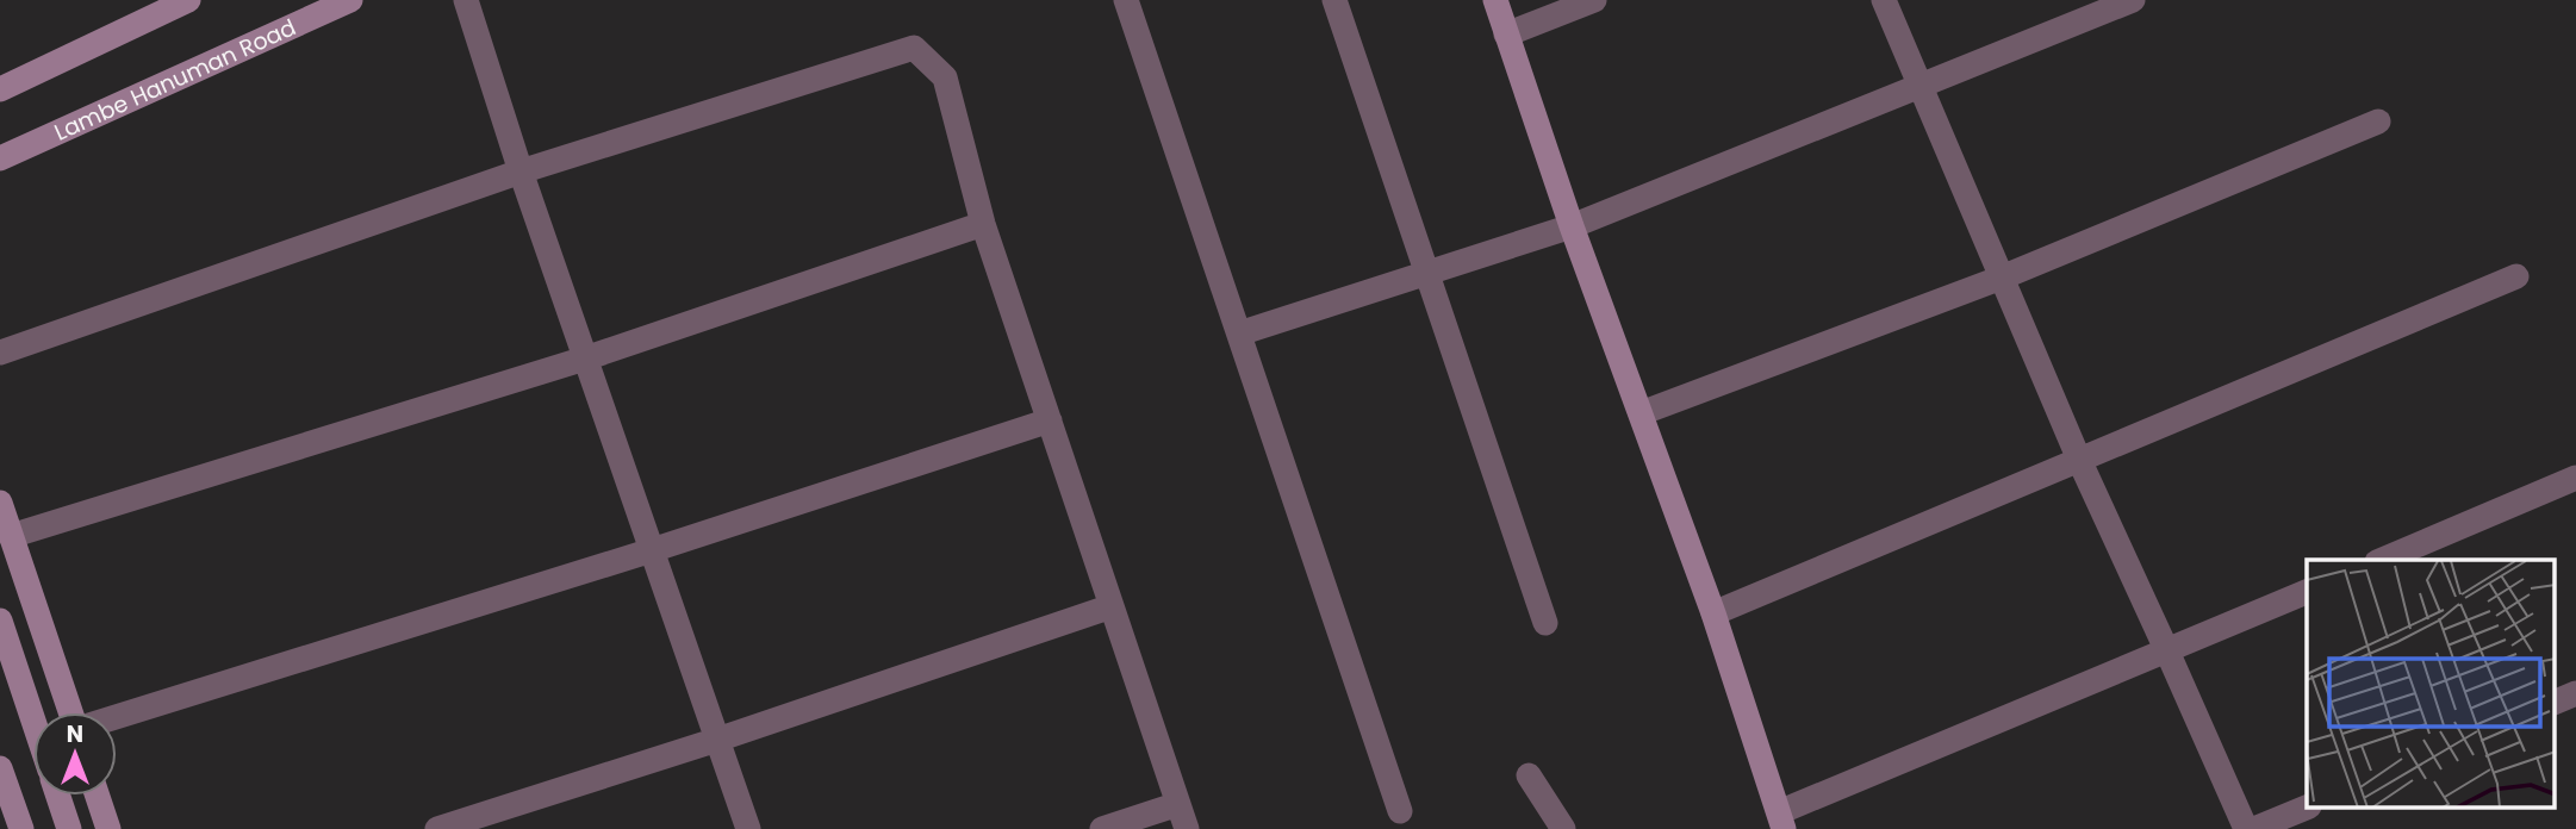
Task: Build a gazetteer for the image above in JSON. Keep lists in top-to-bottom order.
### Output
{
  "streets": {
    "main road": ["Lambe Hanuman Road"]
  },
  "north": "top"
}
